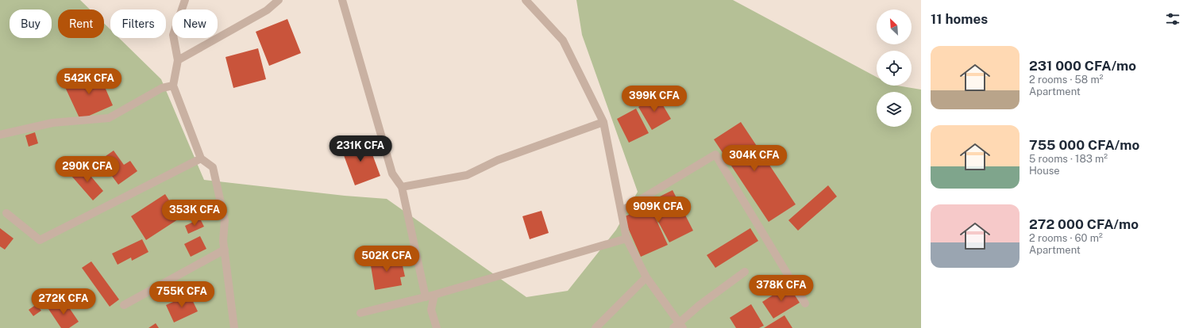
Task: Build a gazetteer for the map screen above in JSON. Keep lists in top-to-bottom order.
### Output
{
  "north": "top left",
  "page": {
    "heading": "11 homes",
    "chip": [
      "Buy",
      "Rent",
      "Filters",
      "New"
    ],
    "list": [
      {
        "name": "231 000 CFA/mo",
        "note": "2 rooms · 58 m² · Apartment"
      },
      {
        "name": "755 000 CFA/mo",
        "note": "5 rooms · 183 m² · House"
      },
      {
        "name": "272 000 CFA/mo",
        "note": "2 rooms · 60 m² · Apartment"
      }
    ],
    "price": [
      "542K CFA",
      "399K CFA",
      "231K CFA",
      "304K CFA",
      "290K CFA",
      "909K CFA",
      "353K CFA",
      "502K CFA",
      "378K CFA",
      "755K CFA",
      "272K CFA"
    ]
  }
}
